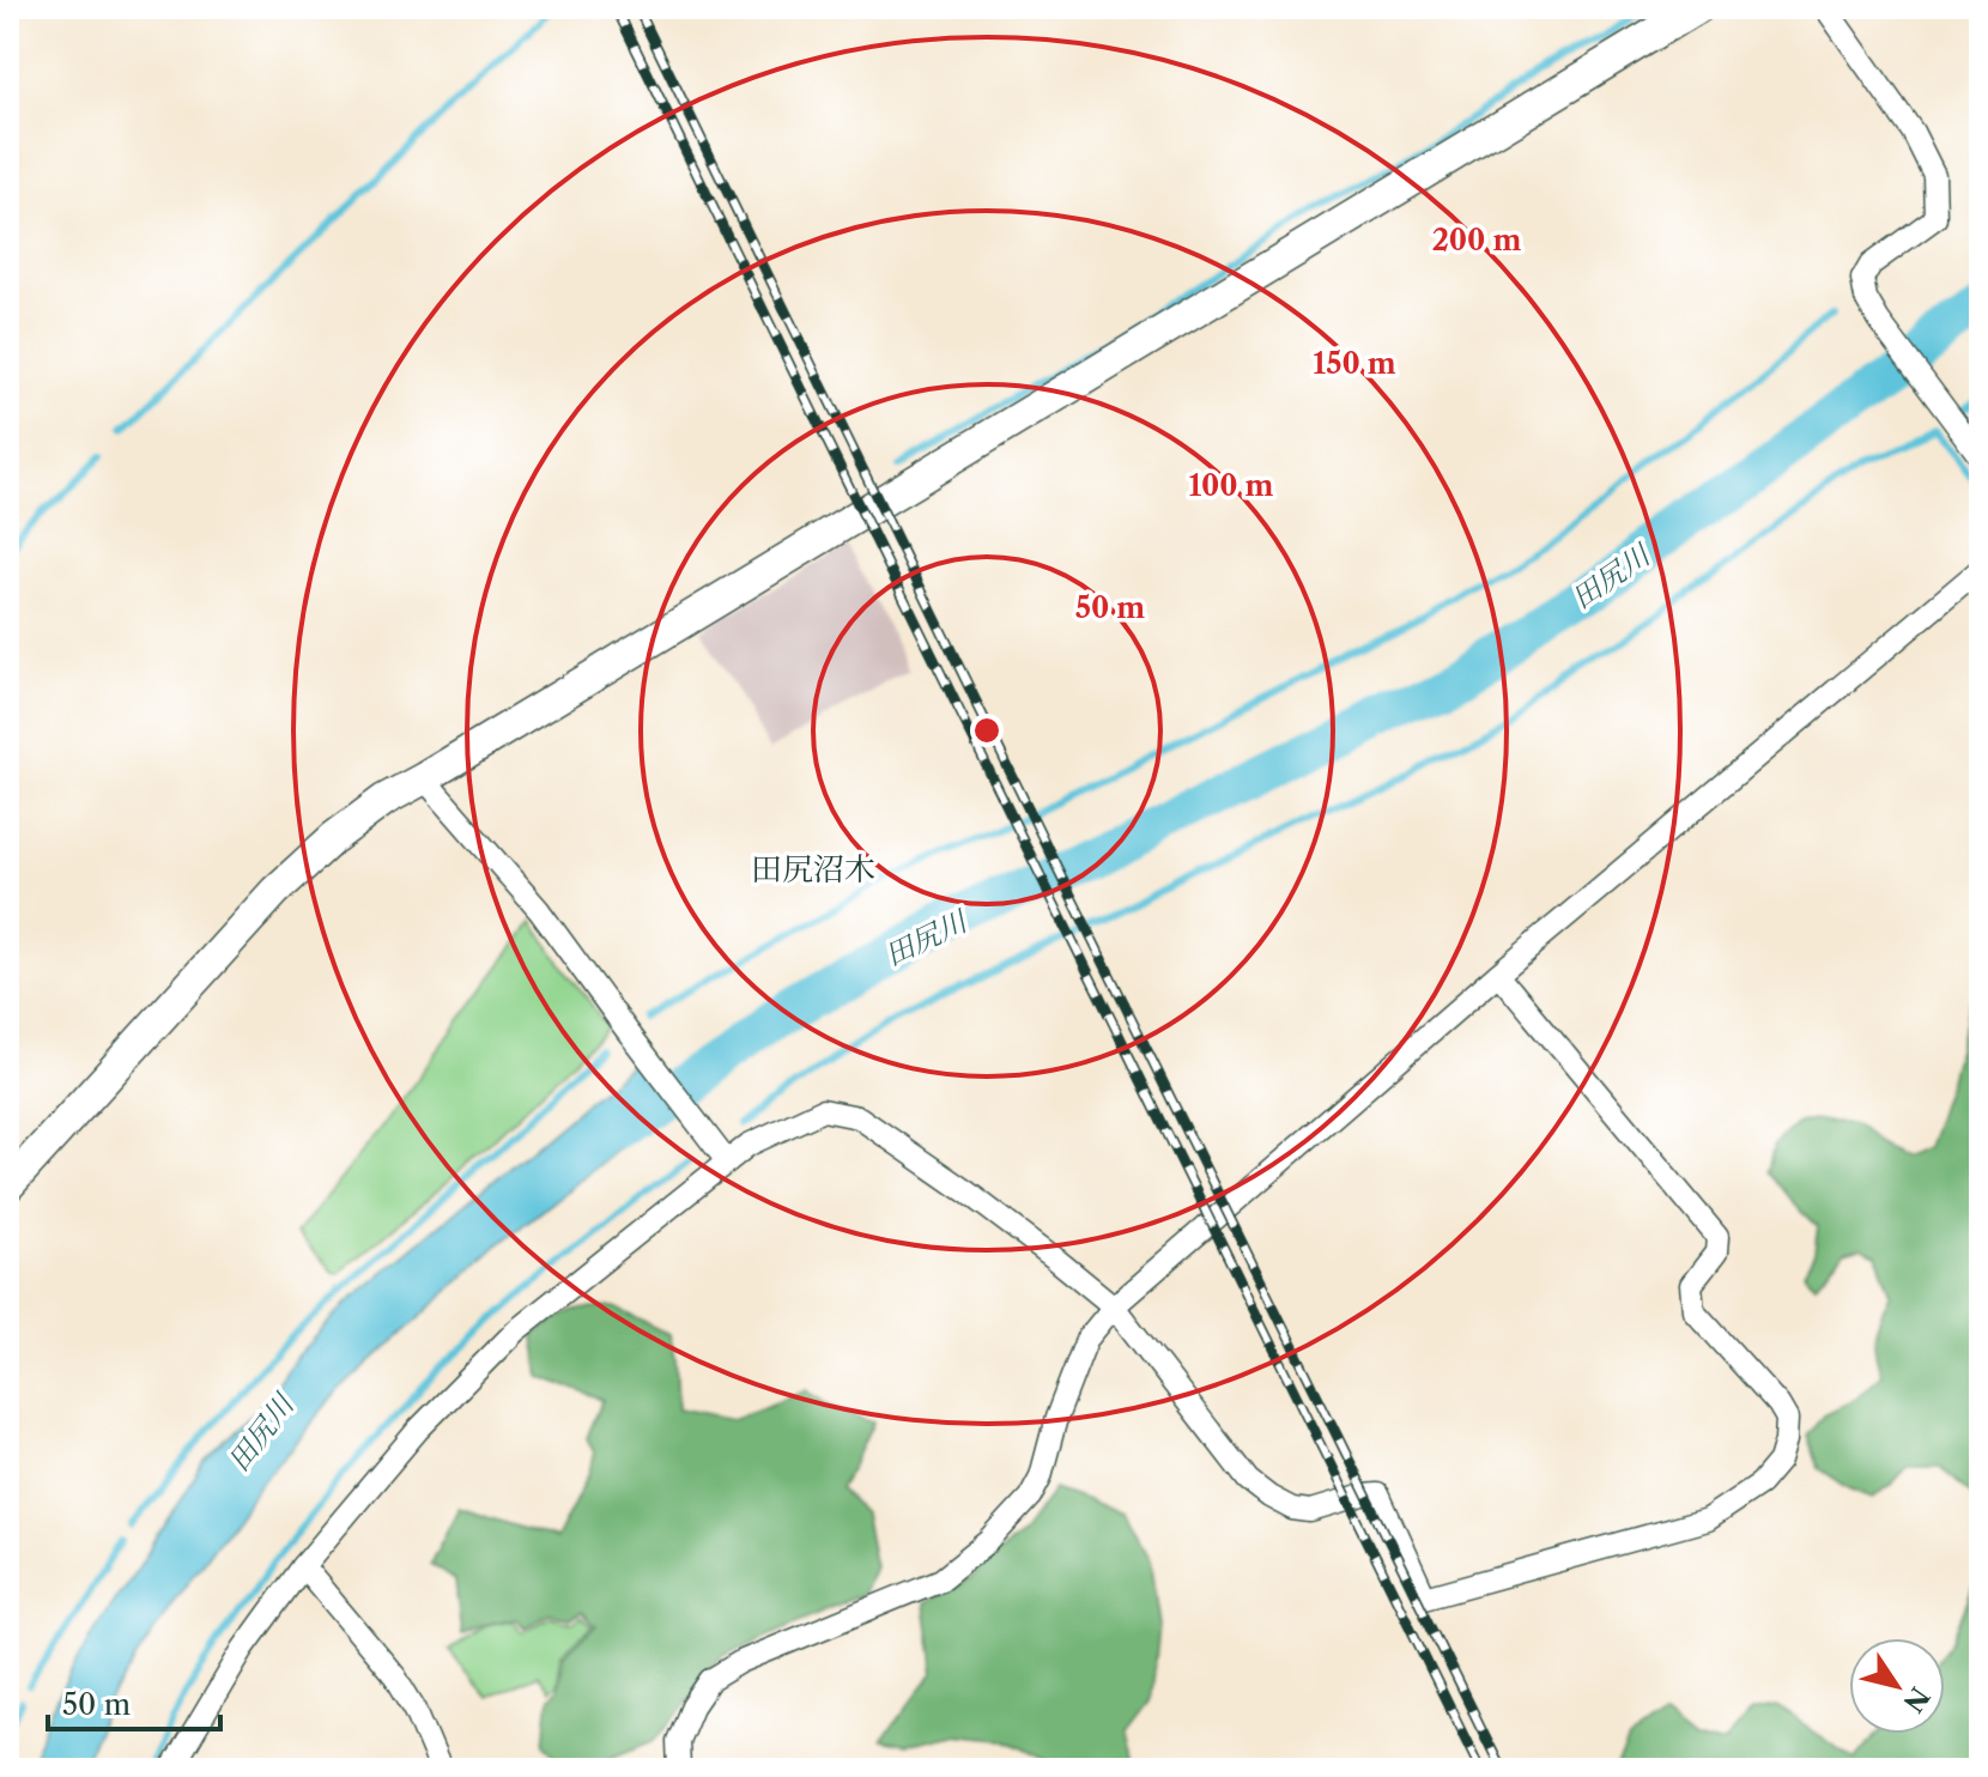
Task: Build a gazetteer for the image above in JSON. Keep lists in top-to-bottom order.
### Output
{
  "districts": ["田尻沼木"],
  "water": ["田尻川"],
  "scale_bar": "50 m",
  "north": "bottom right",
  "rings": [
    "200 m",
    "150 m",
    "100 m",
    "50 m"
  ]
}
